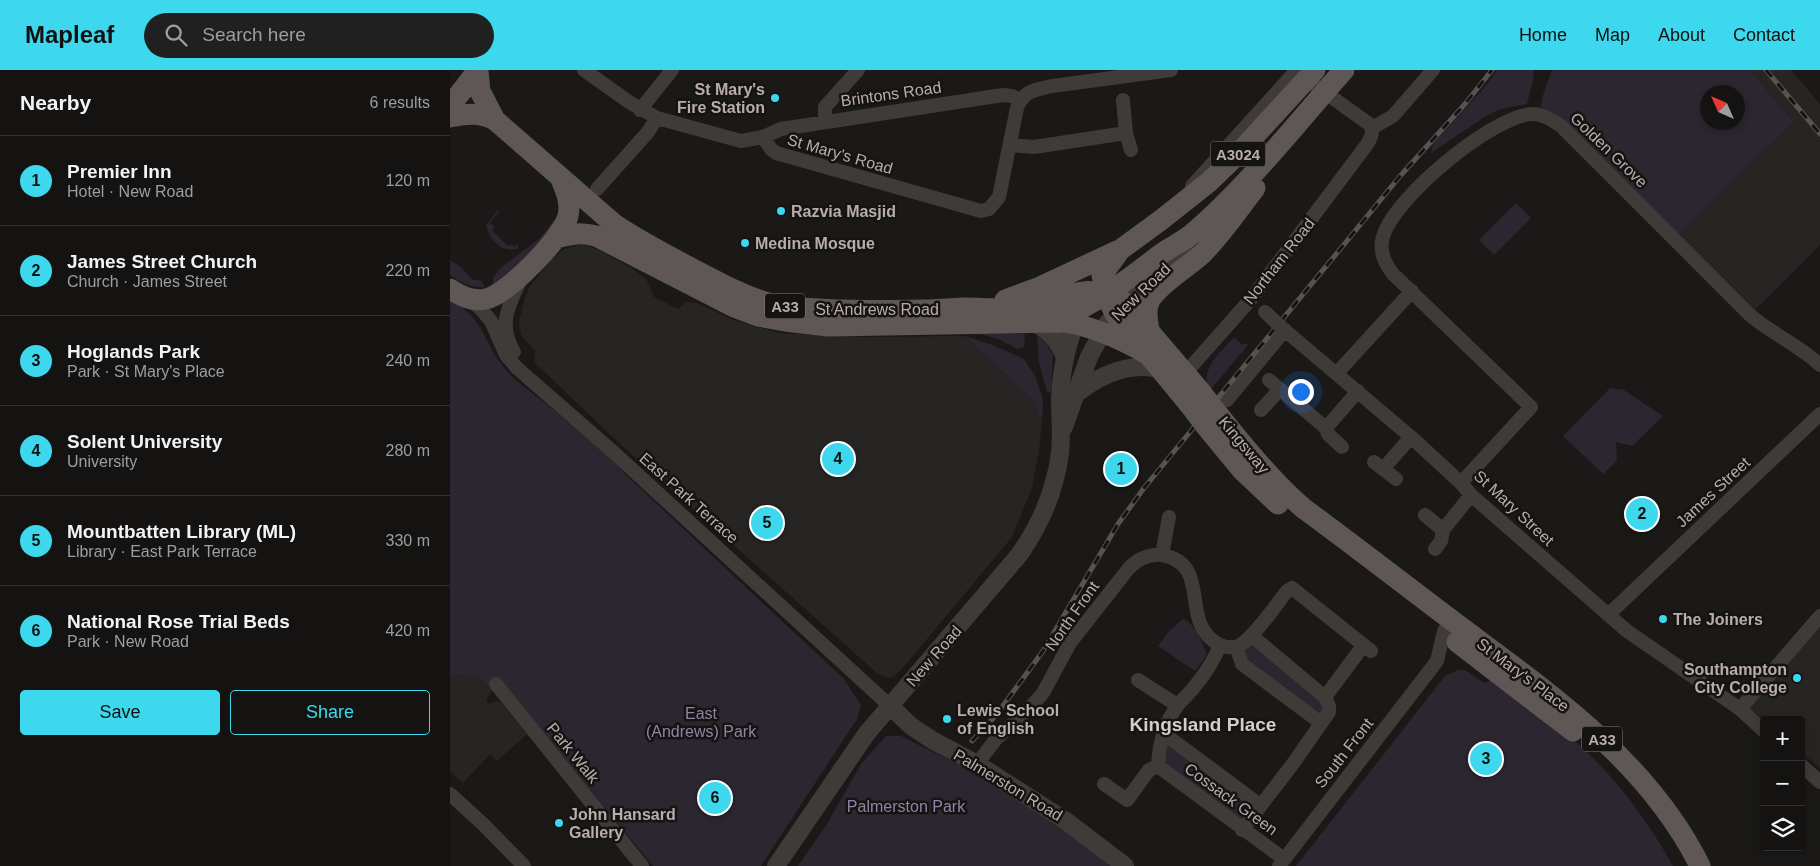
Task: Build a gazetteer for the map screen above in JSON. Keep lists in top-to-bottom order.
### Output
{
  "streets": {
    "main road": [
      "A3024",
      "A33",
      "St Andrews Road",
      "Kingsway",
      "St Mary's Place"
    ],
    "street": [
      "Brintons Road",
      "Golden Grove",
      "St Mary's Road",
      "Northam Road",
      "New Road",
      "James Street",
      "East Park Terrace",
      "St Mary Street",
      "North Front",
      "Park Walk",
      "South Front",
      "Palmerston Road",
      "Cossack Green"
    ]
  },
  "crossings": [
    ["Brintons Road", "St Mary's Road"],
    ["Golden Grove", "St Mary Street"],
    ["A3024", "New Road"],
    ["A3024", "A33"],
    ["A3024", "St Andrews Road"],
    ["A3024", "Kingsway"],
    ["Northam Road", "Kingsway"],
    ["Northam Road", "St Mary Street"],
    ["New Road", "A33"],
    ["New Road", "St Andrews Road"],
    ["New Road", "Kingsway"],
    ["New Road", "East Park Terrace"],
    ["New Road", "Palmerston Road"],
    ["A33", "St Andrews Road"],
    ["A33", "Kingsway"],
    ["St Andrews Road", "Kingsway"],
    ["Kingsway", "St Mary's Place"],
    ["Kingsway", "South Front"],
    ["James Street", "St Mary Street"],
    ["East Park Terrace", "Palmerston Road"],
    ["North Front", "Palmerston Road"],
    ["St Mary's Place", "South Front"],
    ["South Front", "Cossack Green"]
  ],
  "districts": ["Kingsland Place"],
  "parks": ["East (Andrews) Park", "Palmerston Park"],
  "places": [
    "St Mary's Fire Station",
    "Razvia Masjid",
    "Medina Mosque",
    "The Joiners",
    "Southampton City College",
    "Lewis School of English",
    "John Hansard Gallery"
  ],
  "north": "top left",
  "page": {
    "header": "Mapleaf",
    "search": "Search here",
    "nav": [
      "Home",
      "Map",
      "About",
      "Contact"
    ],
    "heading": ["Nearby", "6 results"],
    "list": [
      {
        "mark": "1",
        "name": "Premier Inn",
        "note": "Hotel · New Road",
        "value": "120 m"
      },
      {
        "mark": "2",
        "name": "James Street Church",
        "note": "Church · James Street",
        "value": "220 m"
      },
      {
        "mark": "3",
        "name": "Hoglands Park",
        "note": "Park · St Mary's Place",
        "value": "240 m"
      },
      {
        "mark": "4",
        "name": "Solent University",
        "note": "University",
        "value": "280 m"
      },
      {
        "mark": "5",
        "name": "Mountbatten Library (ML)",
        "note": "Library · East Park Terrace",
        "value": "330 m"
      },
      {
        "mark": "6",
        "name": "National Rose Trial Beds",
        "note": "Park · New Road",
        "value": "420 m"
      }
    ],
    "pins": [
      "4",
      "1",
      "2",
      "5",
      "3",
      "6"
    ],
    "buttons": ["Save", "Share"],
    "map_buttons": ["+", "−"]
  }
}
